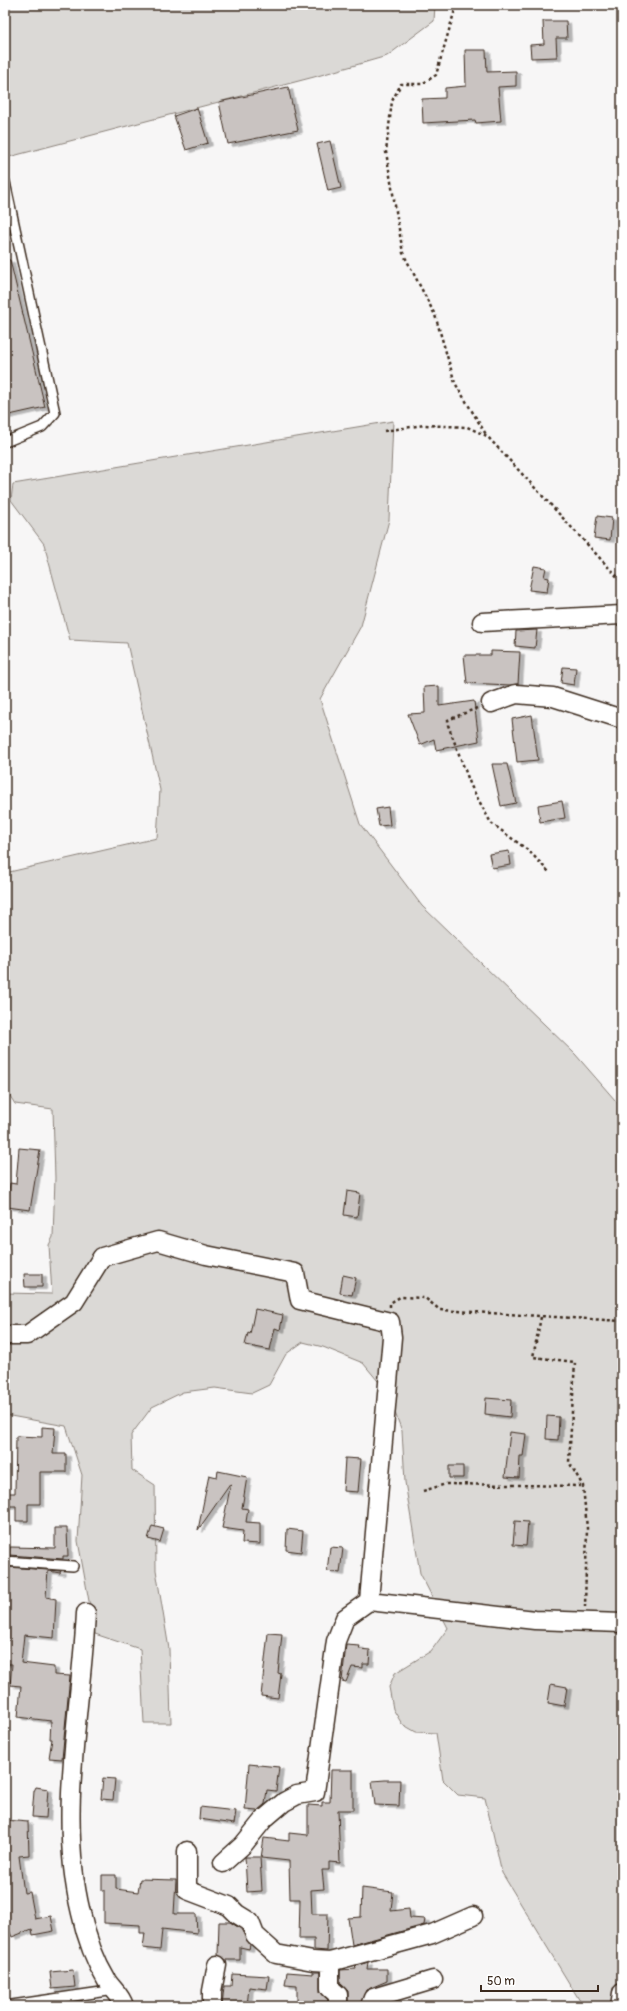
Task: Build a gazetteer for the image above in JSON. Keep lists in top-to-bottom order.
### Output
{
  "scale_bar": "50 m"
}
